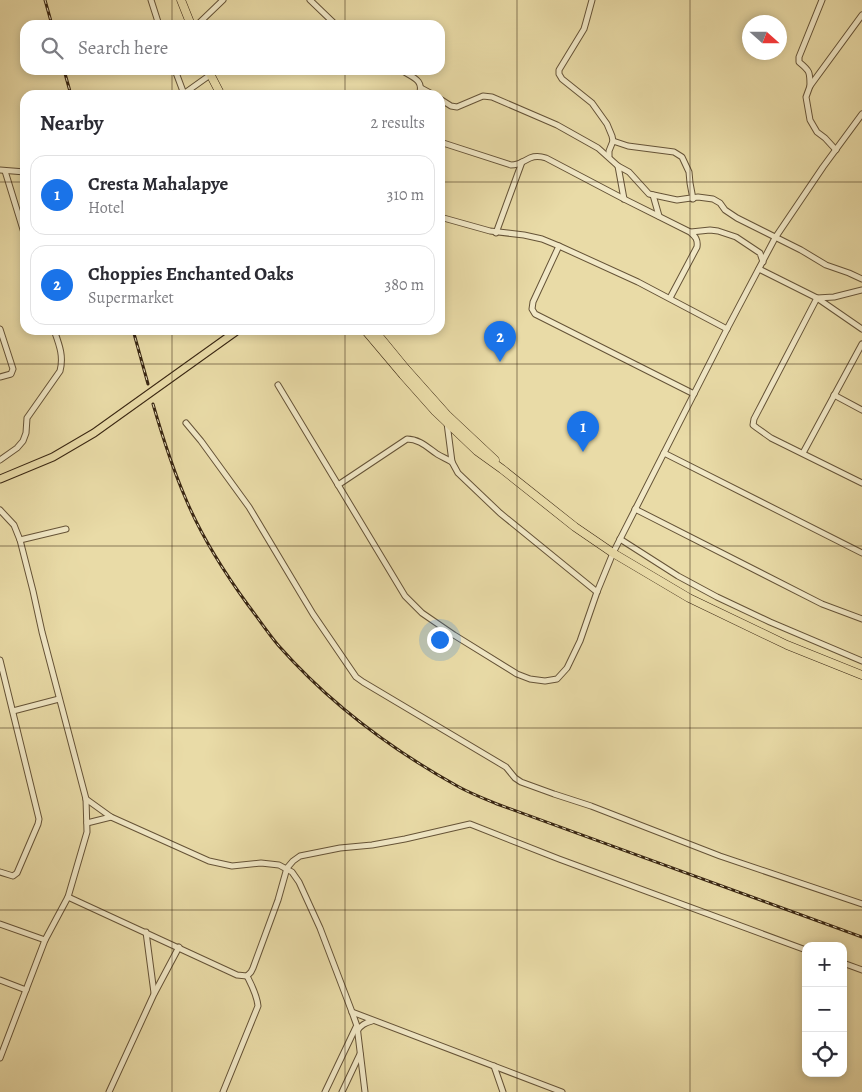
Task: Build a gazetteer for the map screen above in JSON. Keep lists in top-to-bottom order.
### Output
{
  "north": "right",
  "page": {
    "search": "Search here",
    "heading": ["Nearby", "2 results"],
    "list": [
      {
        "mark": "1",
        "name": "Cresta Mahalapye",
        "note": "Hotel",
        "value": "310 m"
      },
      {
        "mark": "2",
        "name": "Choppies Enchanted Oaks",
        "note": "Supermarket",
        "value": "380 m"
      }
    ],
    "pins": ["2", "1"],
    "map_buttons": ["+", "−"]
  }
}
